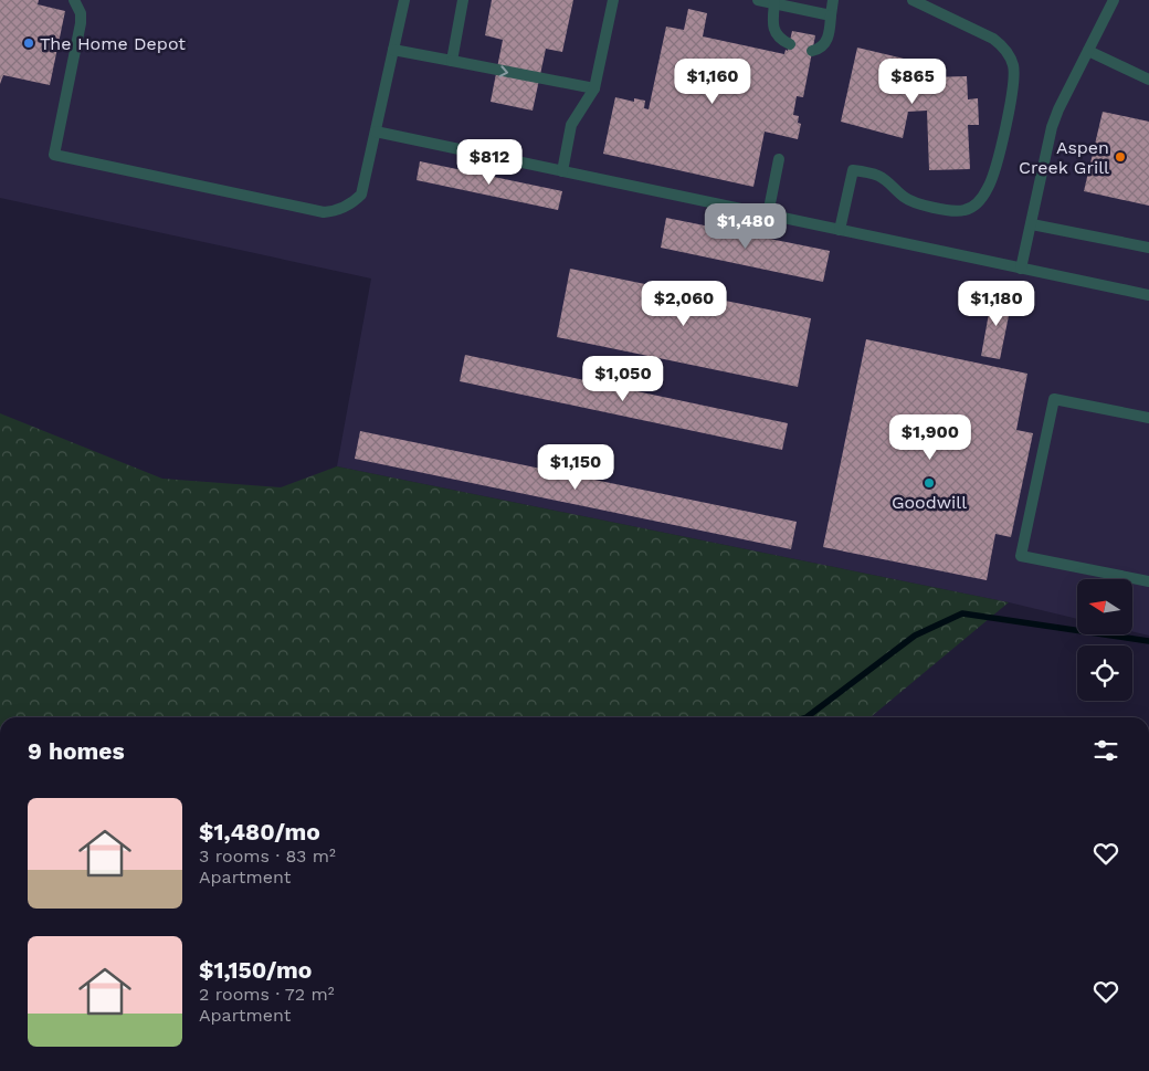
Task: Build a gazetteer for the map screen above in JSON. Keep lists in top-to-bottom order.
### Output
{
  "places": ["The Home Depot", "Aspen Creek Grill", "Goodwill"],
  "north": "left",
  "page": {
    "price": [
      "$1,160",
      "$865",
      "$812",
      "$1,480",
      "$2,060",
      "$1,180",
      "$1,050",
      "$1,900",
      "$1,150"
    ],
    "heading": "9 homes",
    "list": [
      {
        "name": "$1,480/mo",
        "note": "3 rooms · 83 m² · Apartment"
      },
      {
        "name": "$1,150/mo",
        "note": "2 rooms · 72 m² · Apartment"
      }
    ]
  }
}
